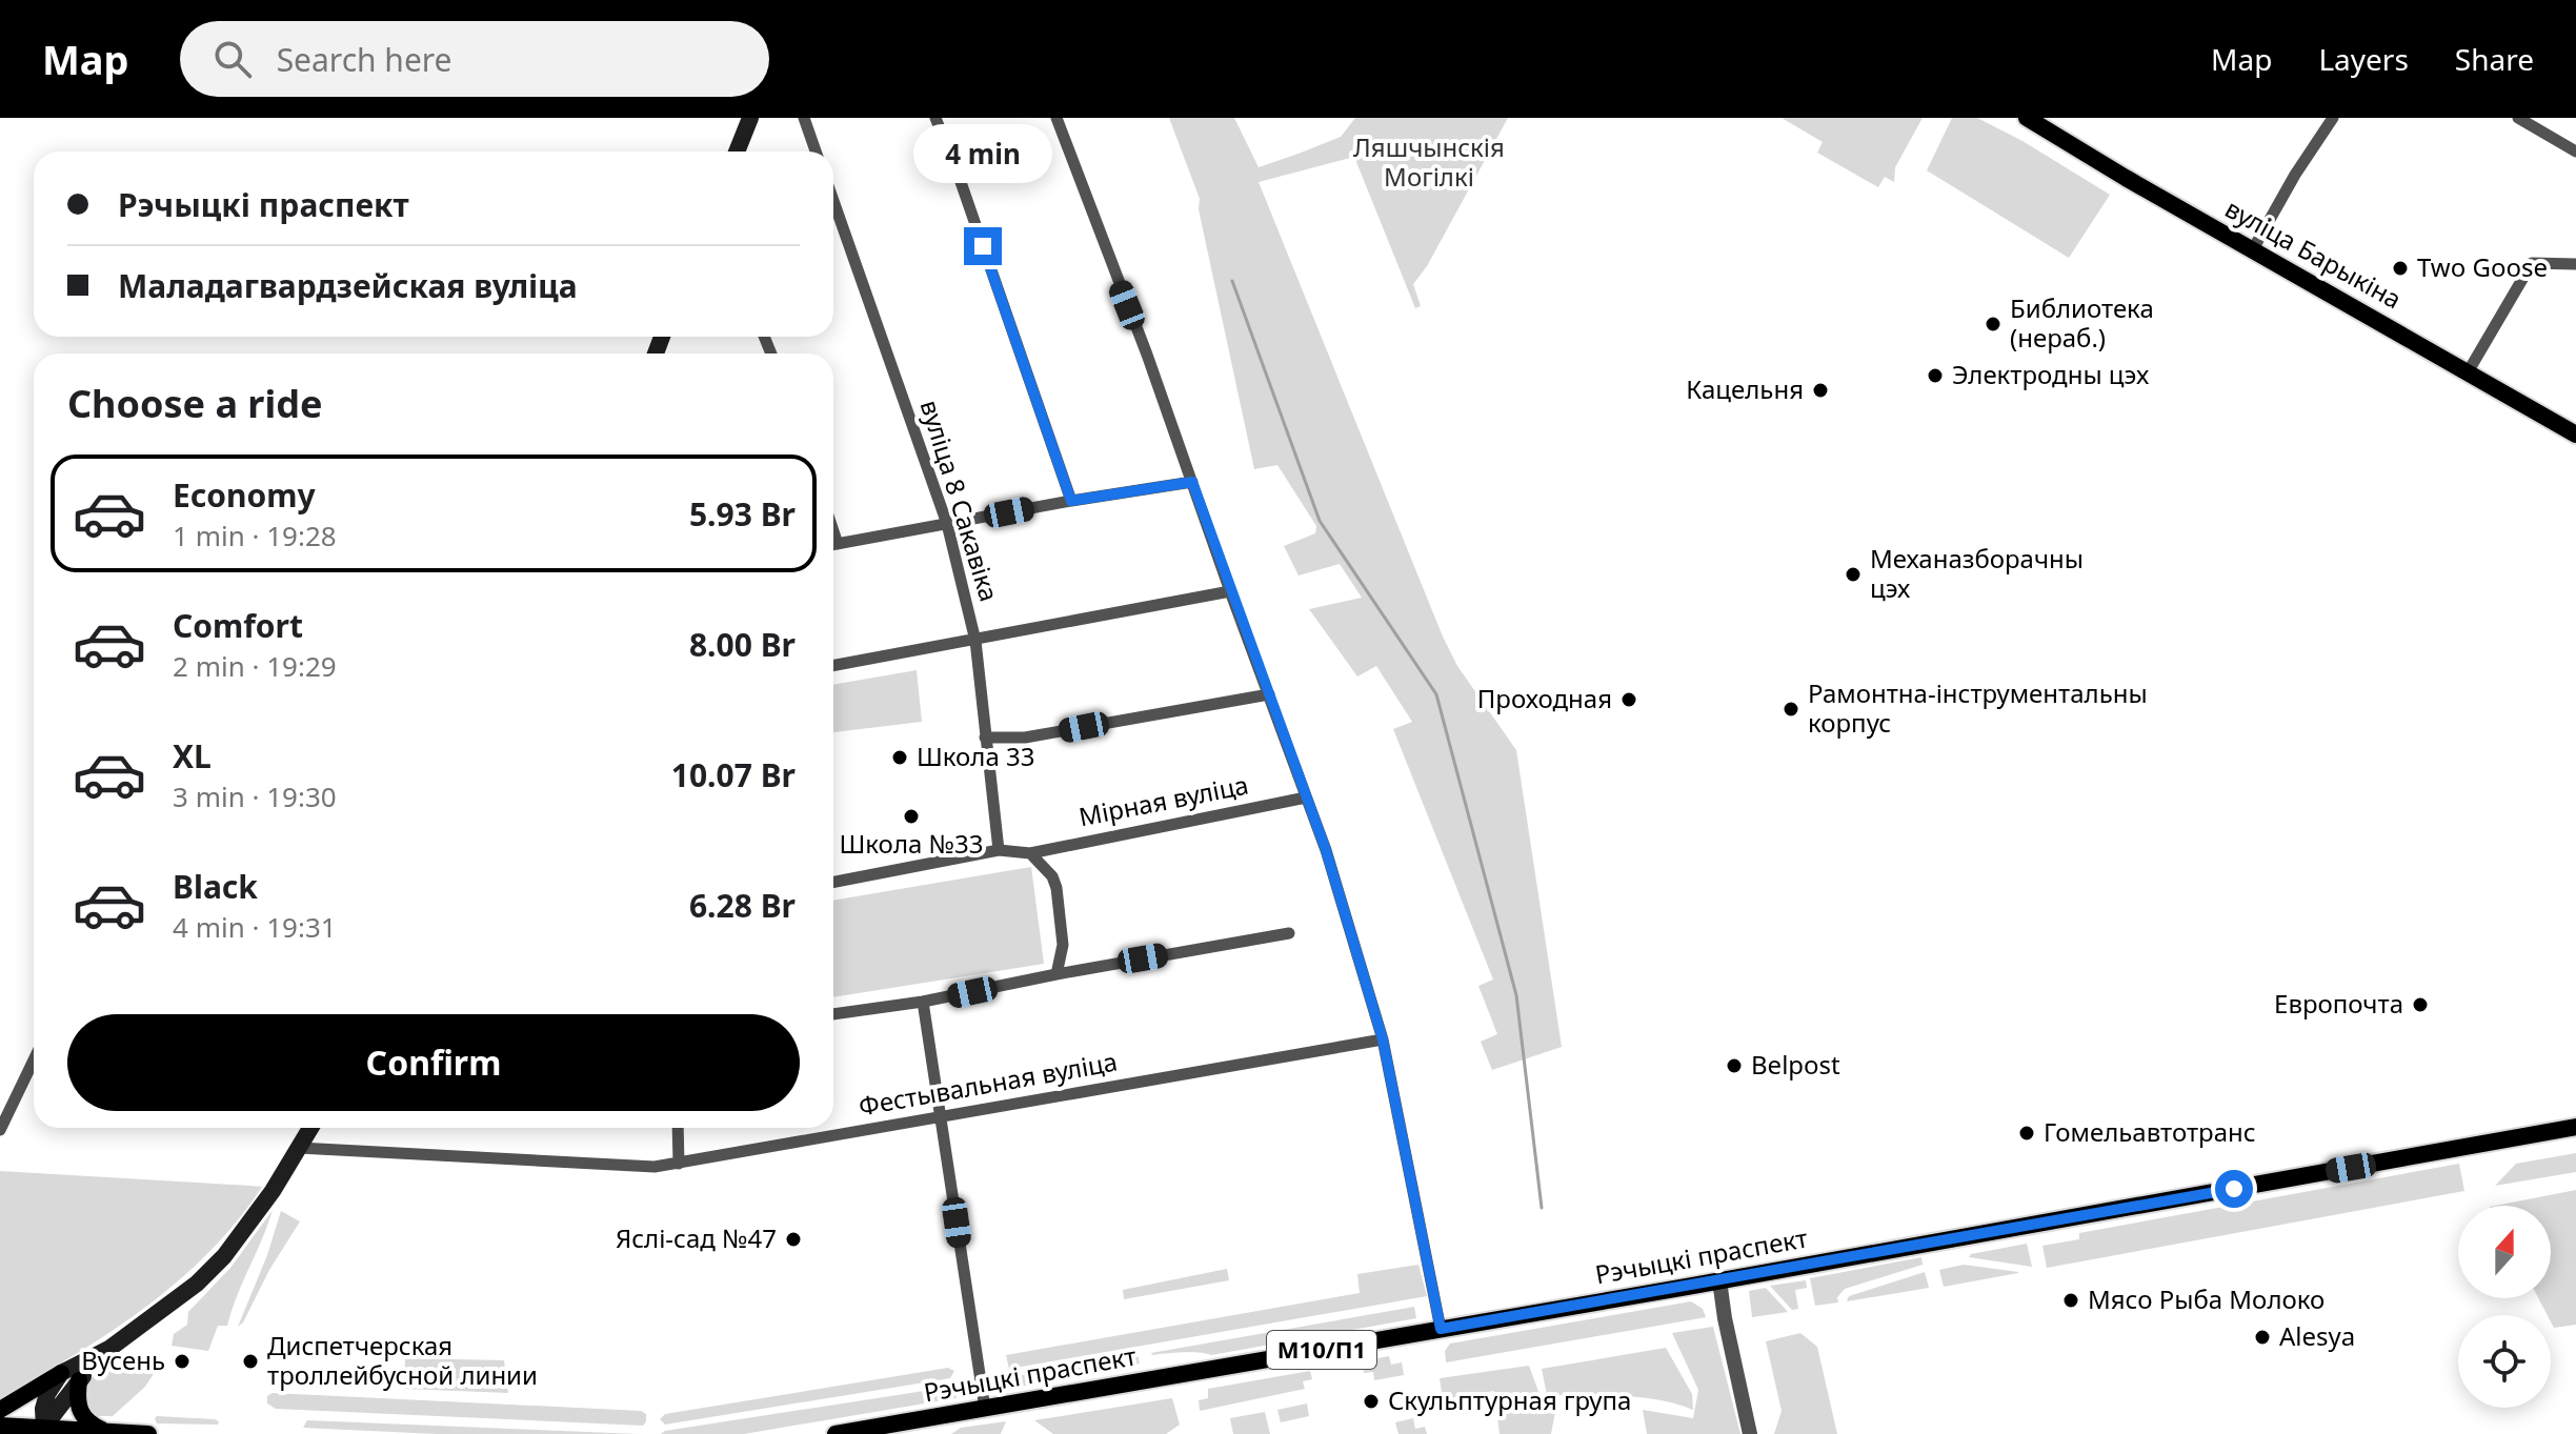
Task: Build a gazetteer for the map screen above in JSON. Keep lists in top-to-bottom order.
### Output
{
  "streets": {
    "main road": ["вуліца Барыкіна", "Рэчыцкі праспект", "М10/П1"],
    "street": ["вуліца 8 Сакавіка", "Мірная вуліца", "Фестывальная вуліца"]
  },
  "crossings": [
    ["вуліца 8 Сакавіка", "Мірная вуліца"]
  ],
  "parks": ["Ляшчынскія Могілкі"],
  "places": [
    "Two Goose",
    "Библиотека (нераб.)",
    "Электродны цэх",
    "Кацельня",
    "Механазборачны цэх",
    "Проходная",
    "Рамонтна-інструментальны корпус",
    "Школа 33",
    "Школа №33",
    "Европочта",
    "Belpost",
    "Гомельавтотранс",
    "Яслі-сад №47",
    "Мясо Рыба Молоко",
    "Alesya",
    "Вусень",
    "Диспетчерская троллейбусной линии",
    "Скульптурная група"
  ],
  "north": "top",
  "page": {
    "header": "Map",
    "search": "Search here",
    "nav": ["Map", "Layers", "Share"],
    "bubble": "4 min",
    "banner": ["Рэчыцкі праспект", "Маладагвардзейская вуліца"],
    "heading": "Choose a ride",
    "list": [
      {
        "name": "Economy",
        "note": "1 min · 19:28",
        "value": "5.93 Br"
      },
      {
        "name": "Comfort",
        "note": "2 min · 19:29",
        "value": "8.00 Br"
      },
      {
        "name": "XL",
        "note": "3 min · 19:30",
        "value": "10.07 Br"
      },
      {
        "name": "Black",
        "note": "4 min · 19:31",
        "value": "6.28 Br"
      }
    ],
    "buttons": "Confirm"
  }
}
